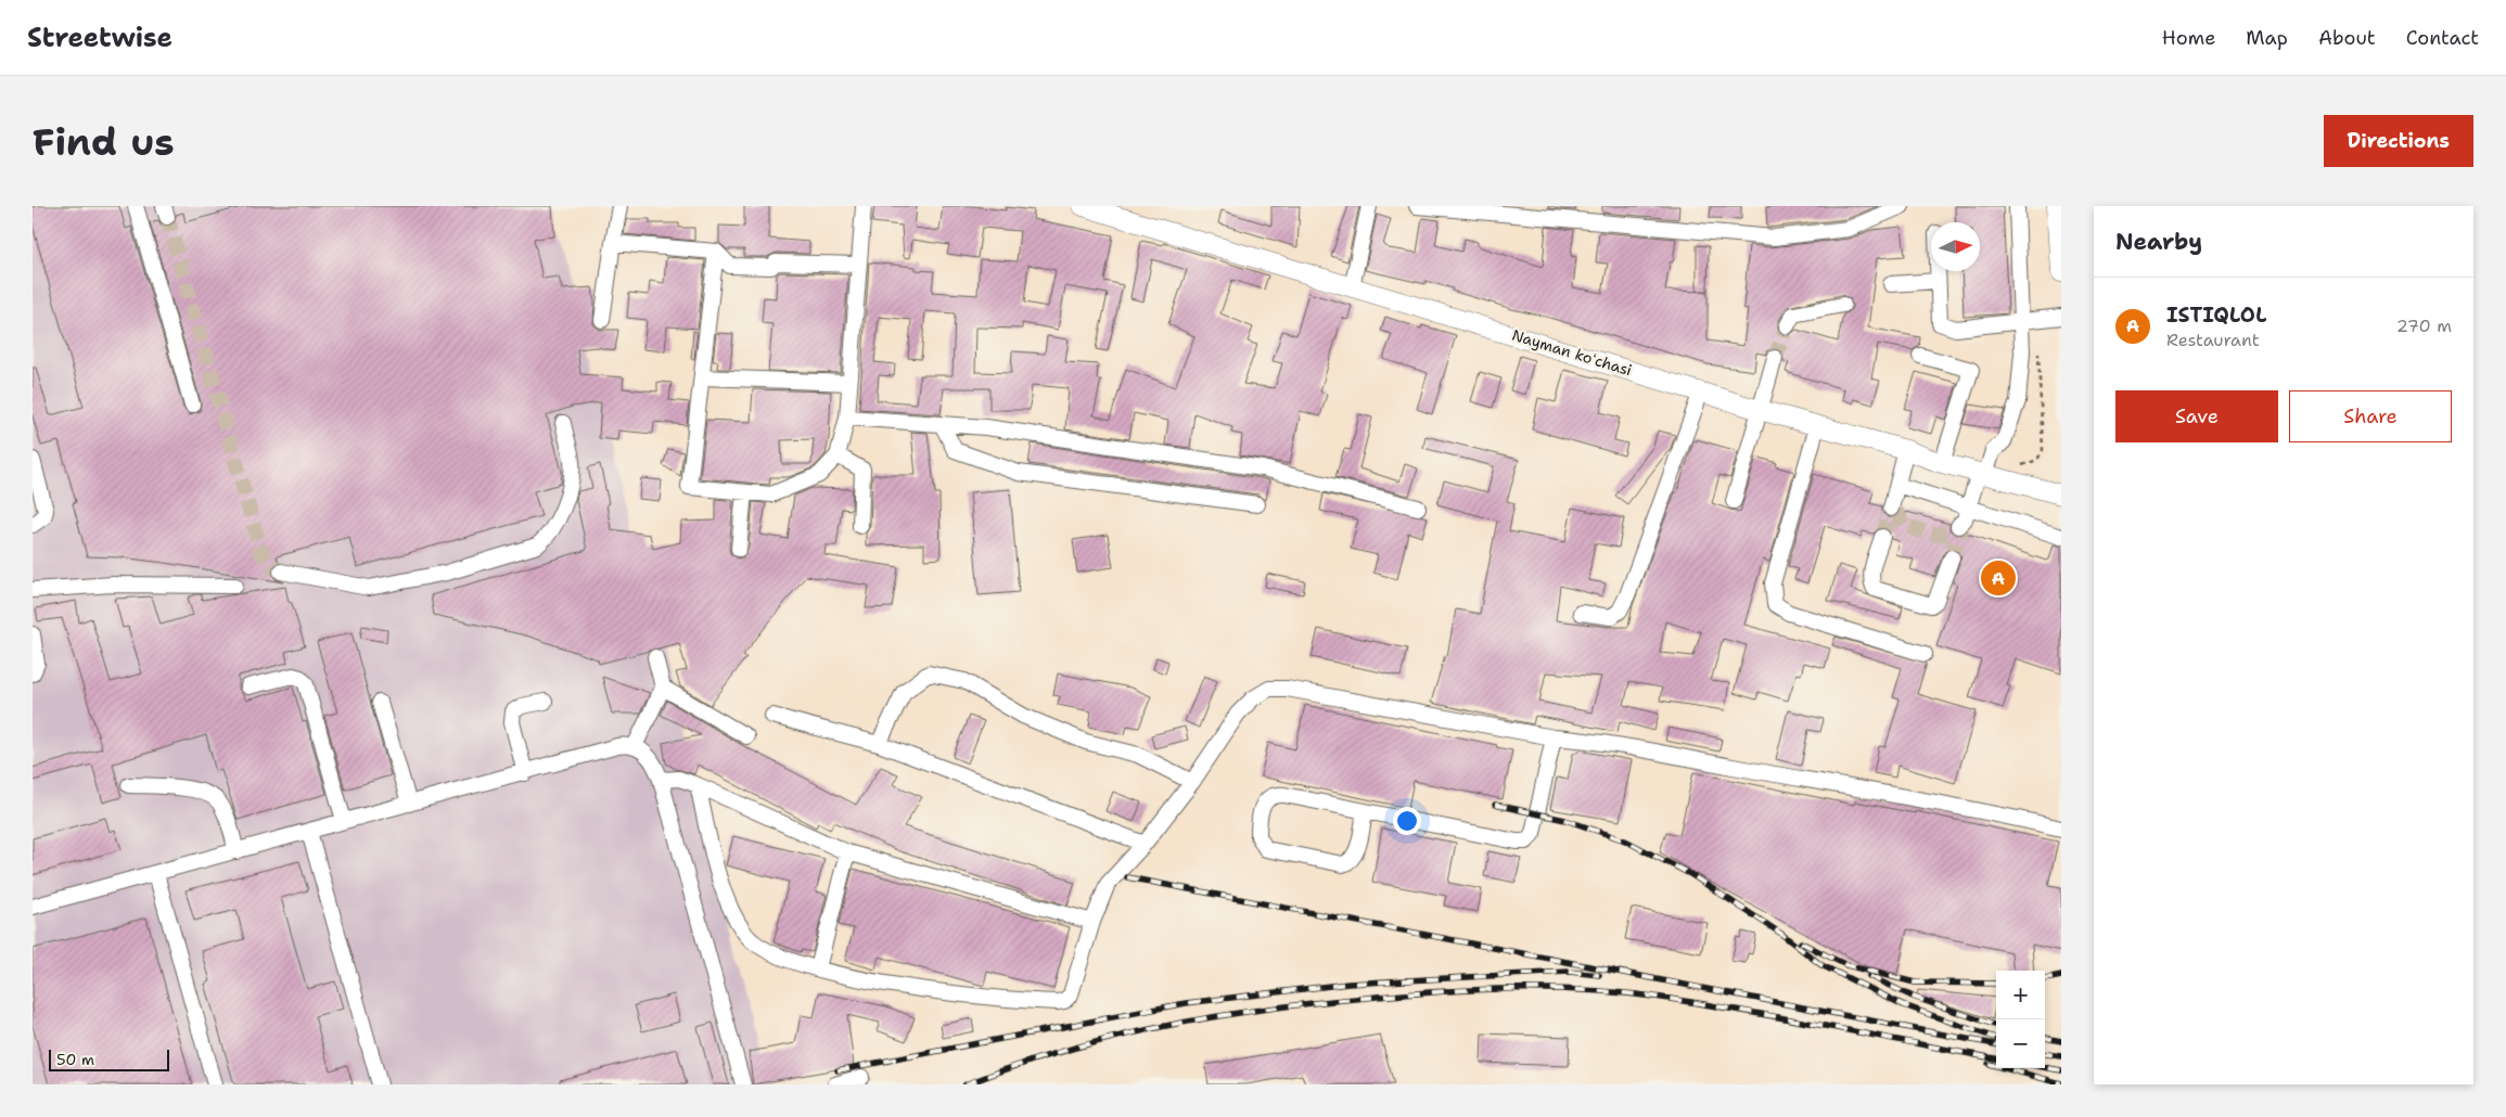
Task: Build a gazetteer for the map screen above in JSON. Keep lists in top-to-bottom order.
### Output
{
  "streets": {
    "main road": ["Nayman koʻchasi"]
  },
  "scale_bar": "50 m",
  "north": "right",
  "page": {
    "header": "Streetwise",
    "nav": [
      "Home",
      "Map",
      "About",
      "Contact"
    ],
    "buttons": [
      "Directions",
      ["Save", "Share"]
    ],
    "title": "Find us",
    "heading": "Nearby",
    "list": [
      {
        "mark": "A",
        "name": "ISTIQLOL",
        "note": "Restaurant",
        "value": "270 m"
      }
    ],
    "pins": "A",
    "map_buttons": ["+", "−"],
    "scale": "50 m"
  }
}
